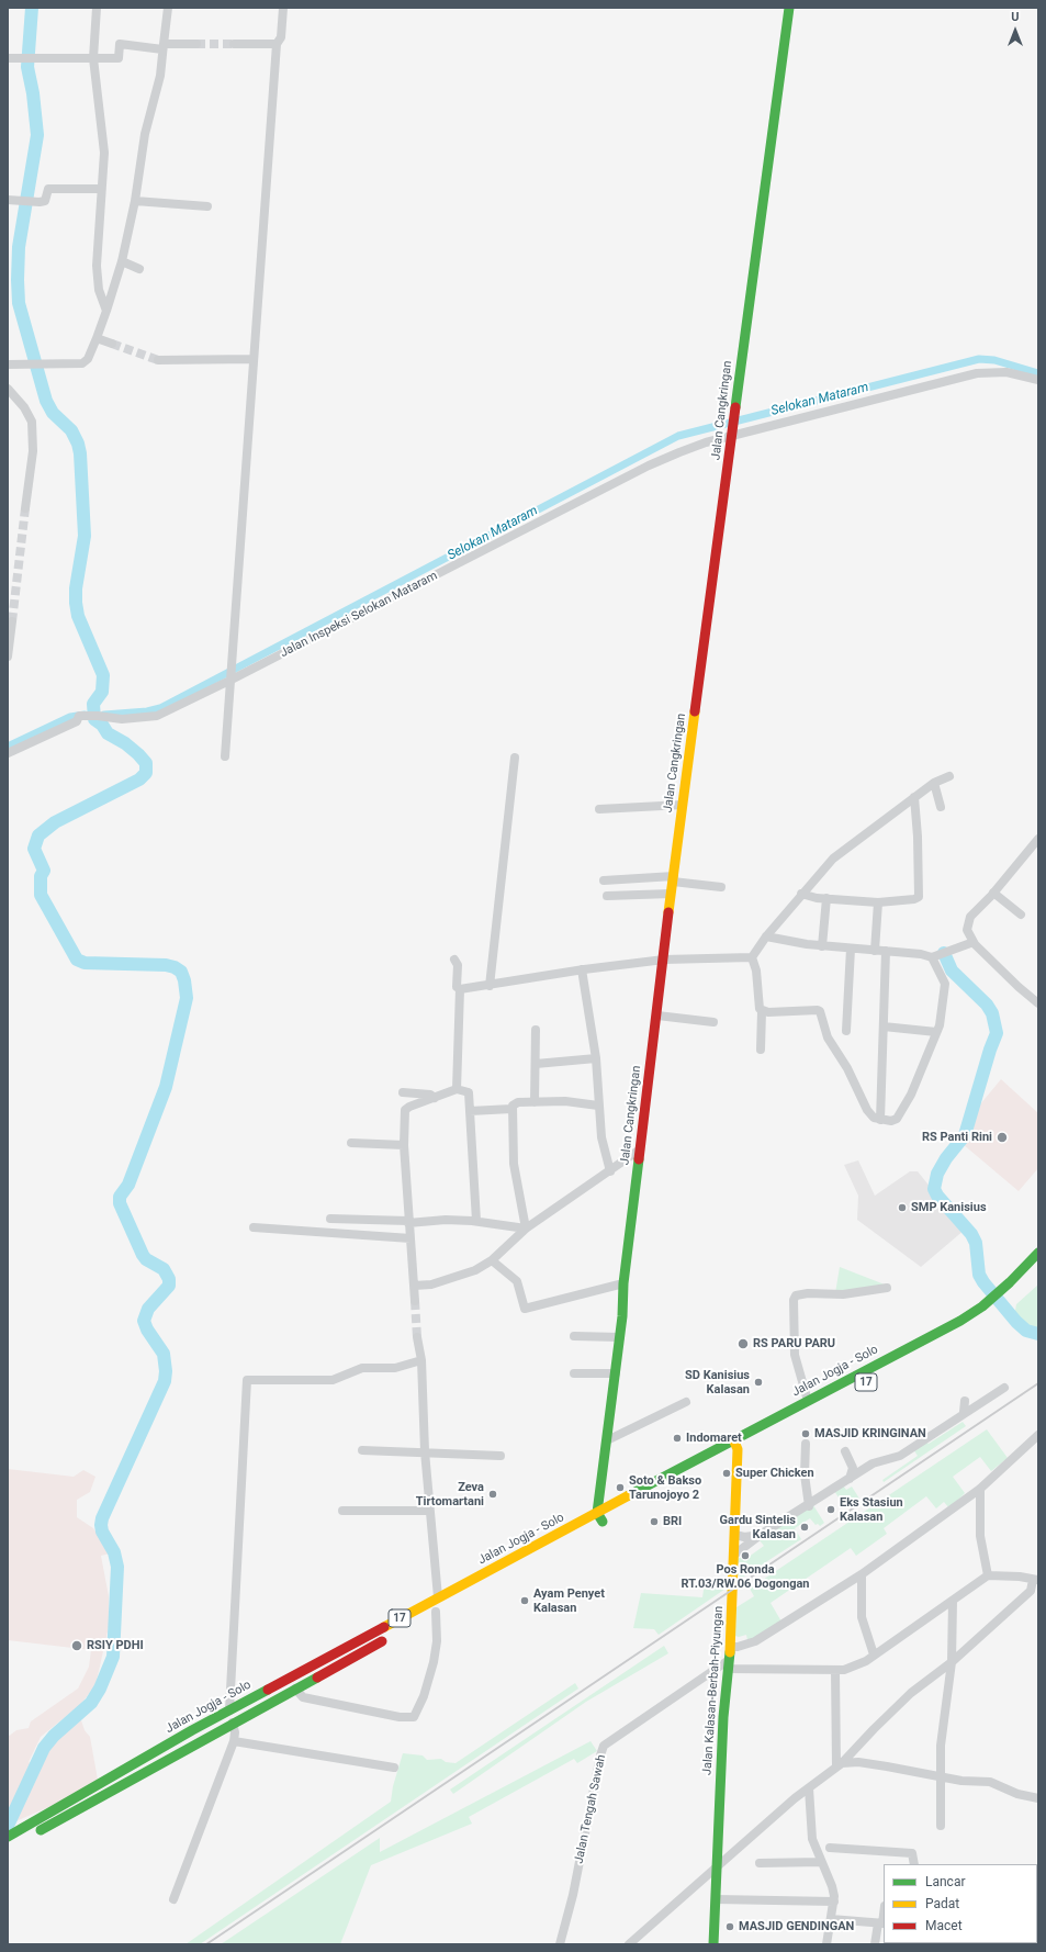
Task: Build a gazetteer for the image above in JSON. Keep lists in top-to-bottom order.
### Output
{
  "streets": {
    "main road": [
      "Jalan Cangkringan",
      "Jalan Jogja - Solo",
      "17",
      "Jalan Kalasan-Berbah-Piyungan"
    ],
    "street": ["Jalan Inspeksi Selokan Mataram", "Jalan Tengah Sawah"]
  },
  "crossings": [
    ["Jalan Cangkringan", "Jalan Inspeksi Selokan Mataram"],
    ["Jalan Cangkringan", "Jalan Jogja - Solo"],
    ["Jalan Jogja - Solo", "Jalan Kalasan-Berbah-Piyungan"],
    ["Jalan Kalasan-Berbah-Piyungan", "Jalan Tengah Sawah"]
  ],
  "water": ["Selokan Mataram"],
  "places": [
    "RS Panti Rini",
    "SMP Kanisius",
    "RS PARU PARU",
    "SD Kanisius Kalasan",
    "MASJID KRINGINAN",
    "Indomaret",
    "Super Chicken",
    "Soto & Bakso Tarunojoyo 2",
    "Zeva Tirtomartani",
    "Eks Stasiun Kalasan",
    "BRI",
    "Gardu Sintelis Kalasan",
    "Pos Ronda RT.03/RW.06 Dogongan",
    "Ayam Penyet Kalasan",
    "RSIY PDHI",
    "MASJID GENDINGAN"
  ],
  "legend": ["Lancar", "Padat", "Macet"],
  "north": "top"
}
